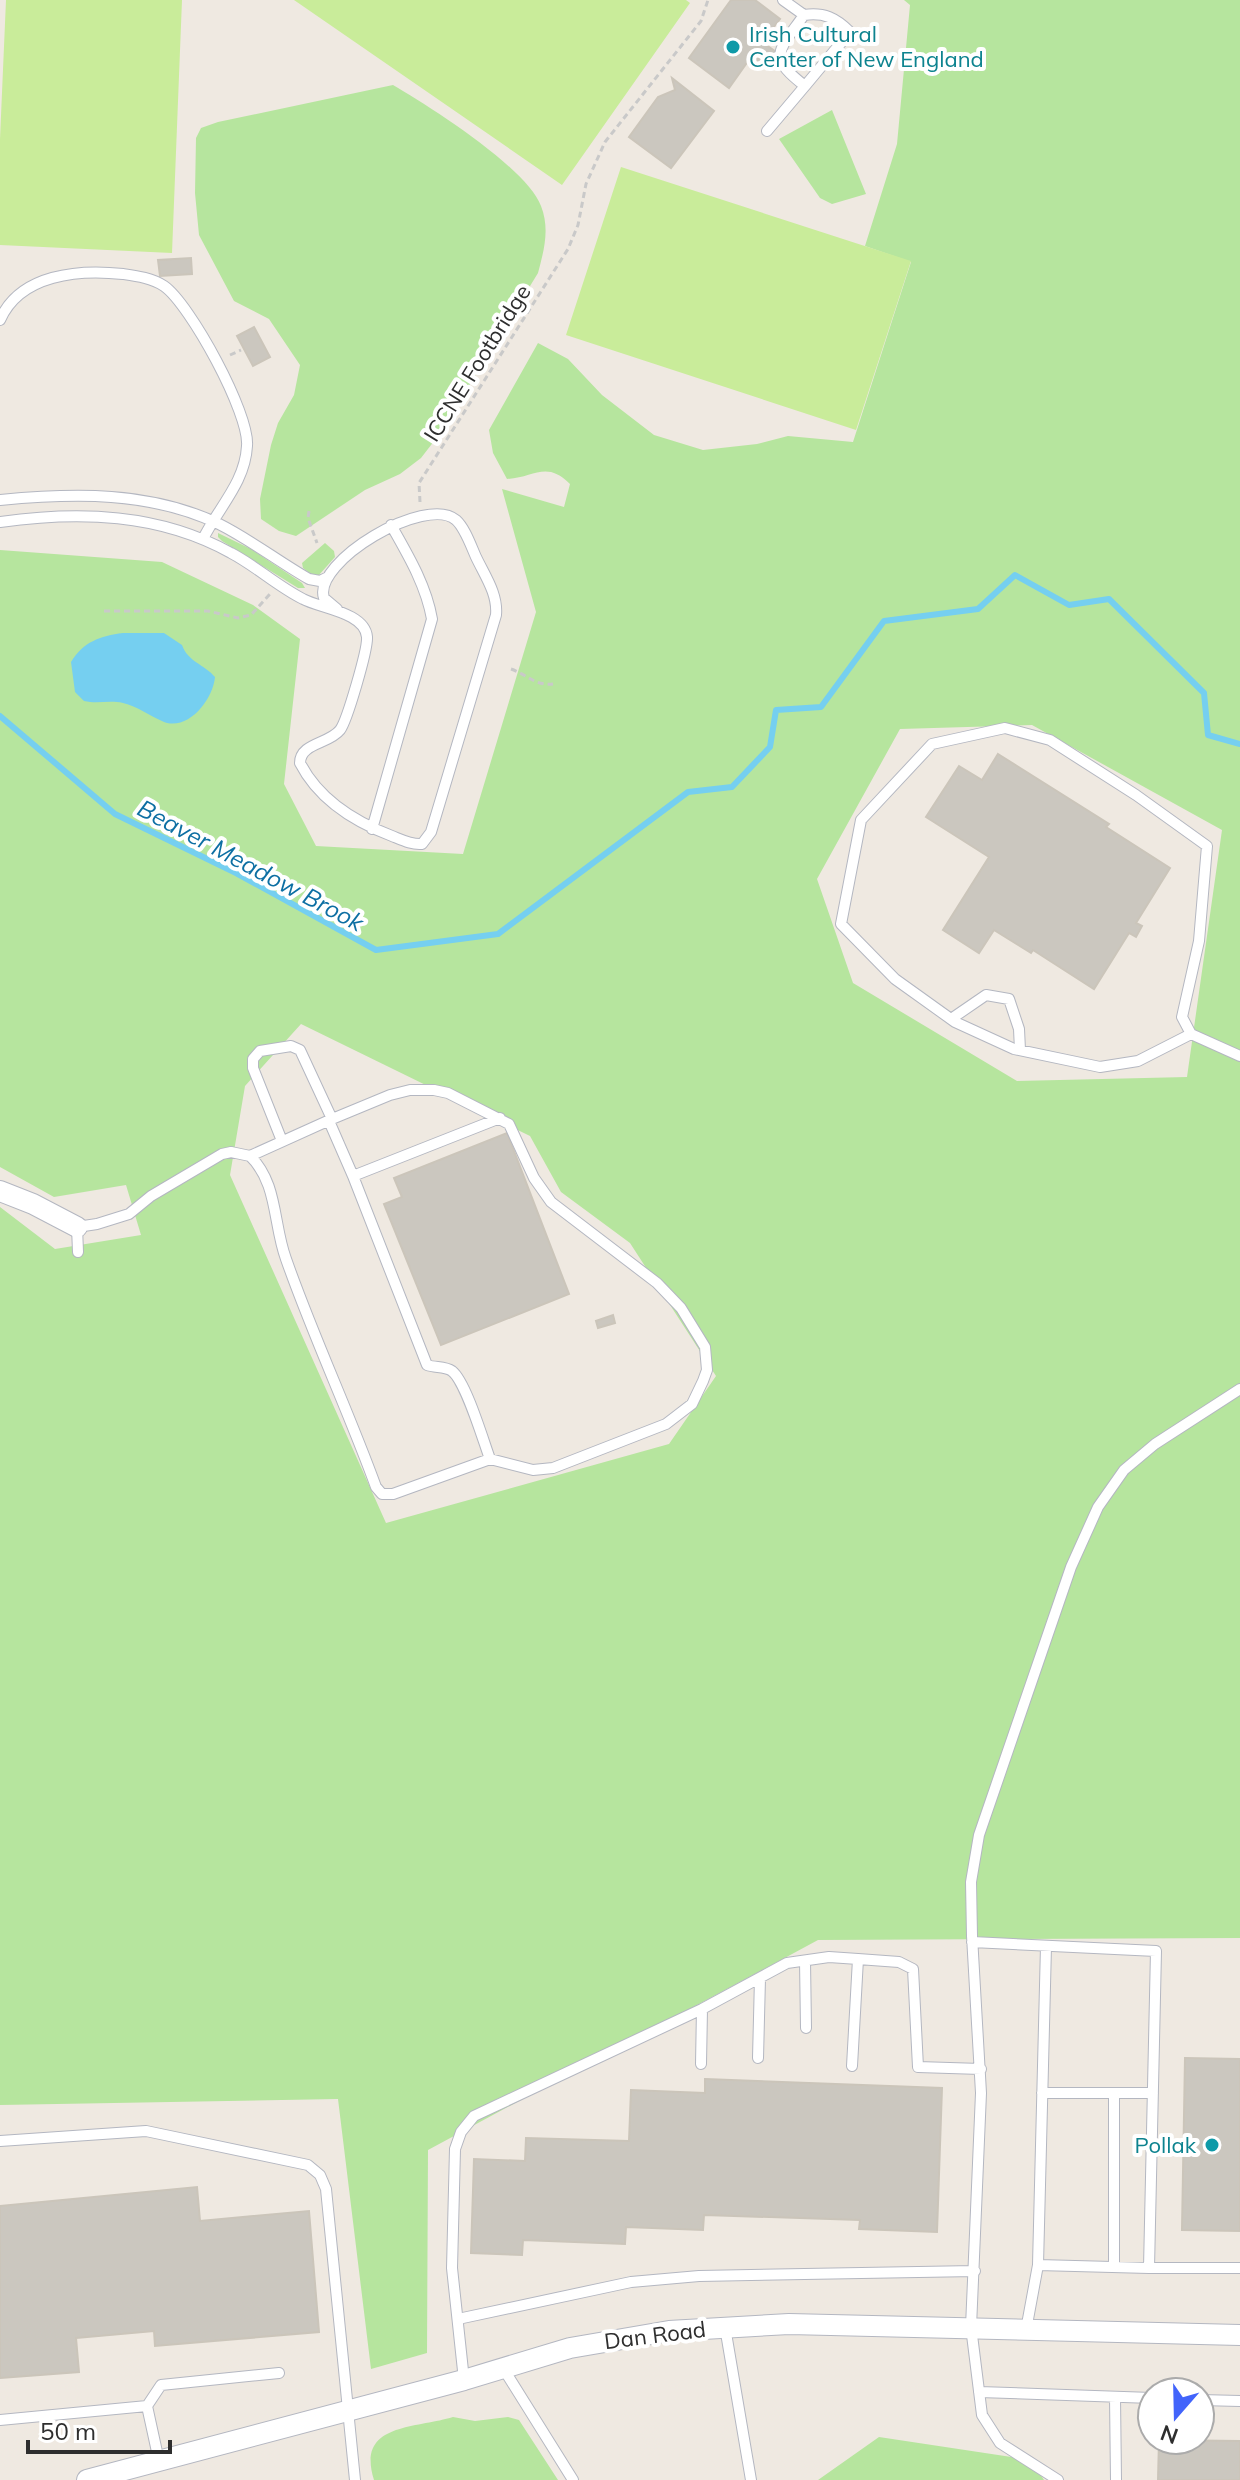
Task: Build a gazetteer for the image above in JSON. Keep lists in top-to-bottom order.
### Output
{
  "streets": {
    "street": ["Dan Road"],
    "path": ["ICCNE Footbridge"]
  },
  "water": ["Beaver Meadow Brook"],
  "places": ["Irish Cultural Center of New England", "Pollak"],
  "scale_bar": "50 m",
  "north": "bottom"
}
